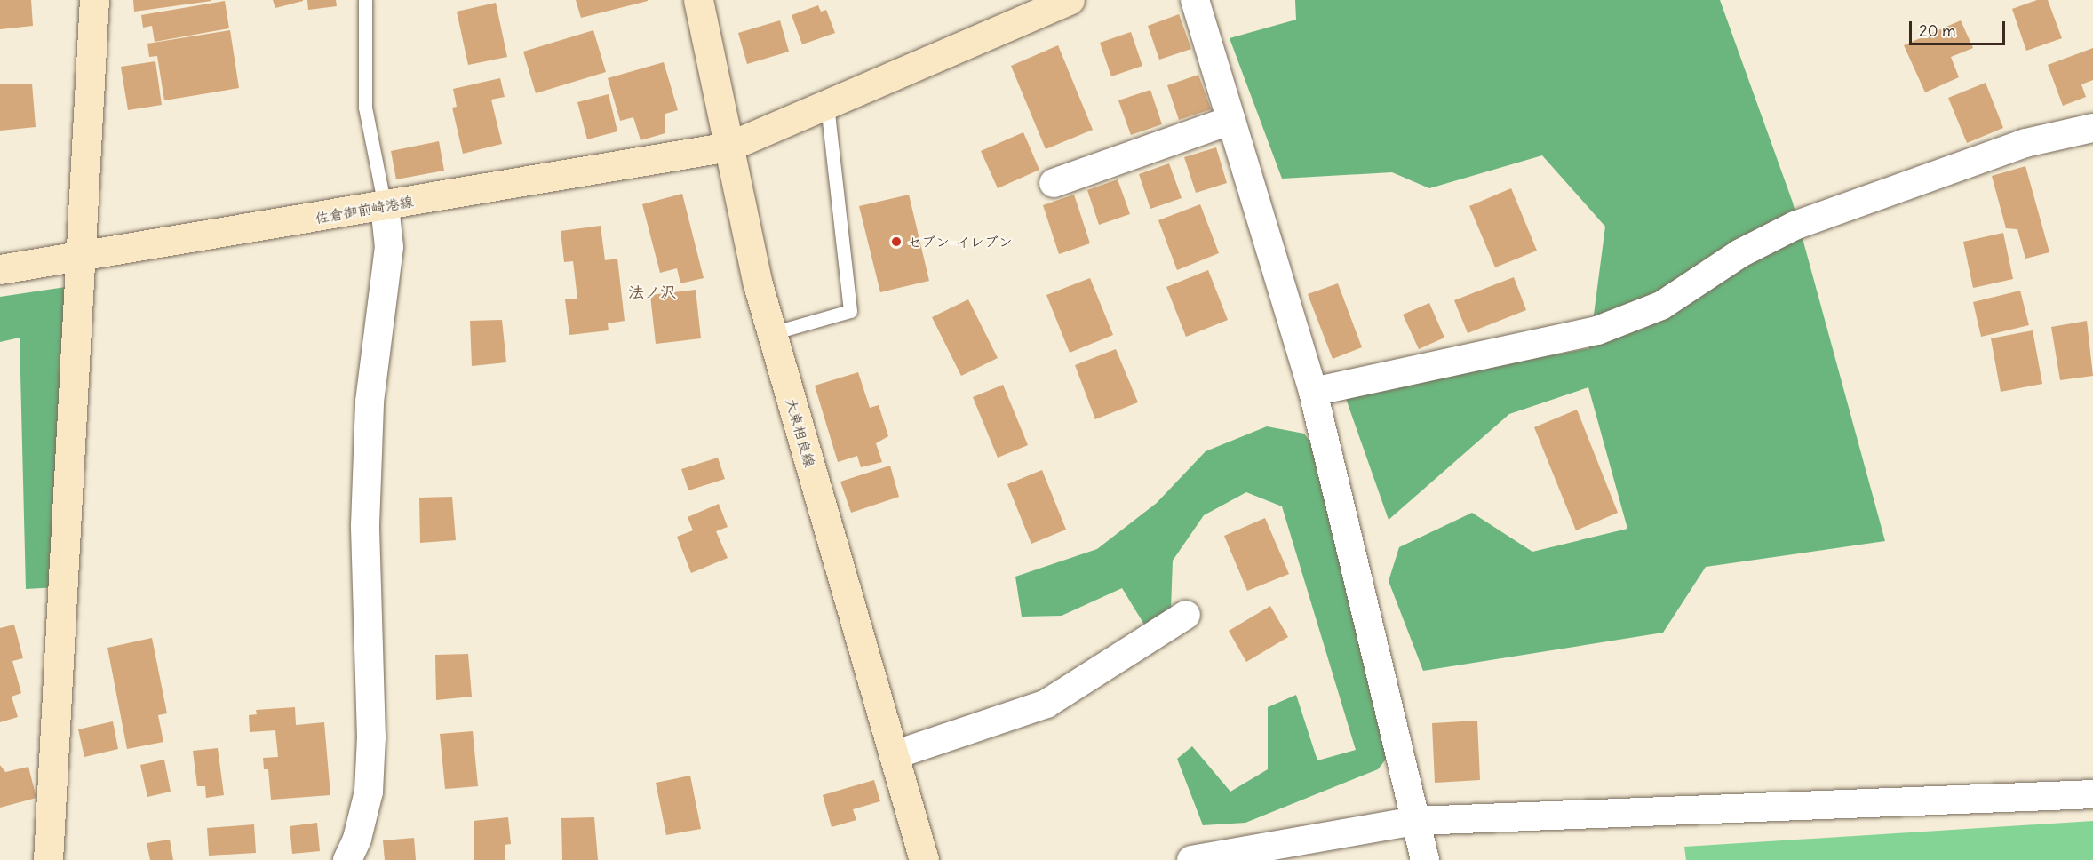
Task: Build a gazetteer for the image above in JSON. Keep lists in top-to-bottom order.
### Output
{
  "streets": {
    "main road": ["佐倉御前崎港線", "大東相良線"]
  },
  "crossings": [
    ["佐倉御前崎港線", "大東相良線"]
  ],
  "districts": ["法ノ沢"],
  "places": ["セブン-イレブン"],
  "scale_bar": "20 m"
}
